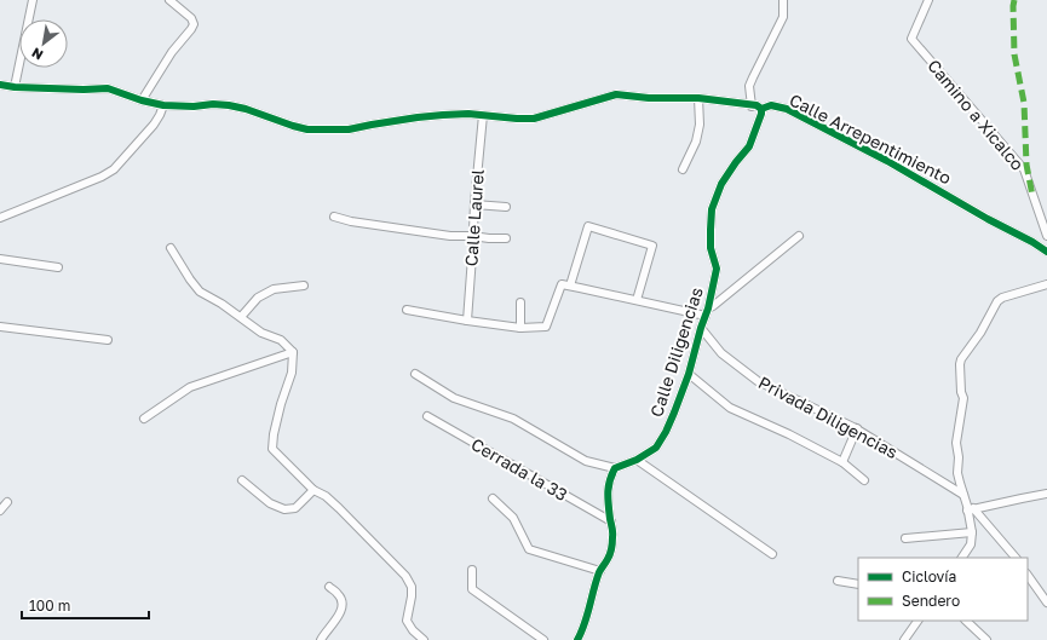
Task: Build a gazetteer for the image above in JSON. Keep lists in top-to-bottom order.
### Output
{
  "streets": {
    "street": [
      "Camino a Xicalco",
      "Calle Arrepentimiento",
      "Calle Laurel",
      "Calle Diligencias",
      "Privada Diligencias",
      "Cerrada la 33"
    ]
  },
  "crossings": [
    ["Calle Arrepentimiento", "Calle Laurel"],
    ["Calle Arrepentimiento", "Calle Diligencias"],
    ["Calle Diligencias", "Privada Diligencias"]
  ],
  "legend": ["Ciclovía", "Sendero"],
  "scale_bar": "100 m",
  "north": "bottom left"
}
